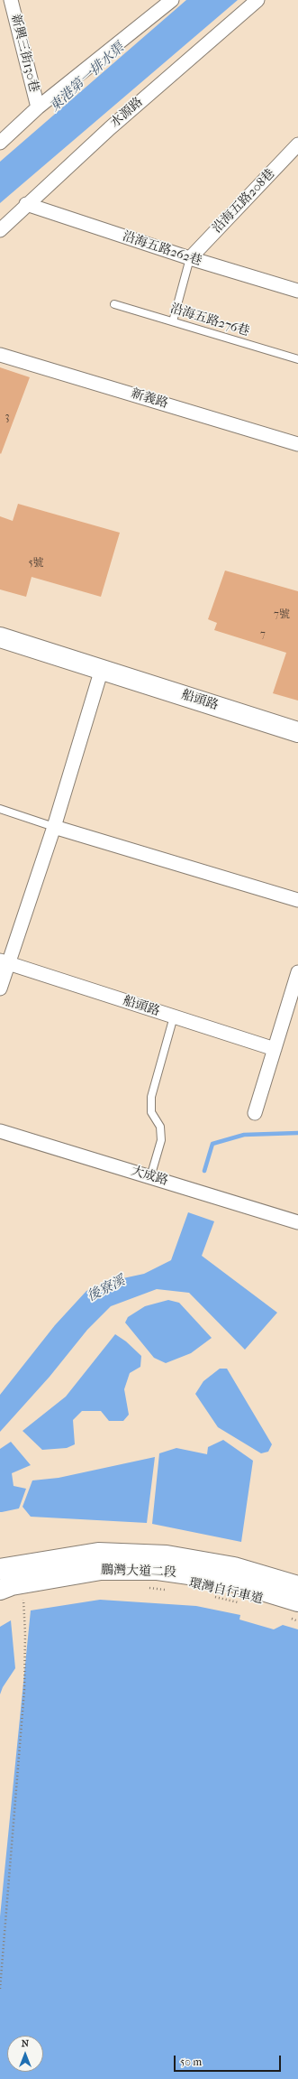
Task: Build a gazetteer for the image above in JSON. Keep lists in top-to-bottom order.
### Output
{
  "streets": {
    "street": [
      "新興三街130巷",
      "水源路",
      "沿海五路208巷",
      "沿海五路262巷",
      "新義路",
      "船頭路",
      "大成路",
      "鵬灣大道二段"
    ],
    "lane": ["沿海五路276巷"],
    "path": ["環灣自行車道"]
  },
  "crossings": [
    ["水源路", "沿海五路262巷"],
    ["沿海五路208巷", "沿海五路262巷"]
  ],
  "water": ["東港第一排水渠", "後寮溪"],
  "house_numbers": [
    "3",
    "5號",
    "7號",
    "7"
  ],
  "scale_bar": "50 m",
  "north": "top"
}
